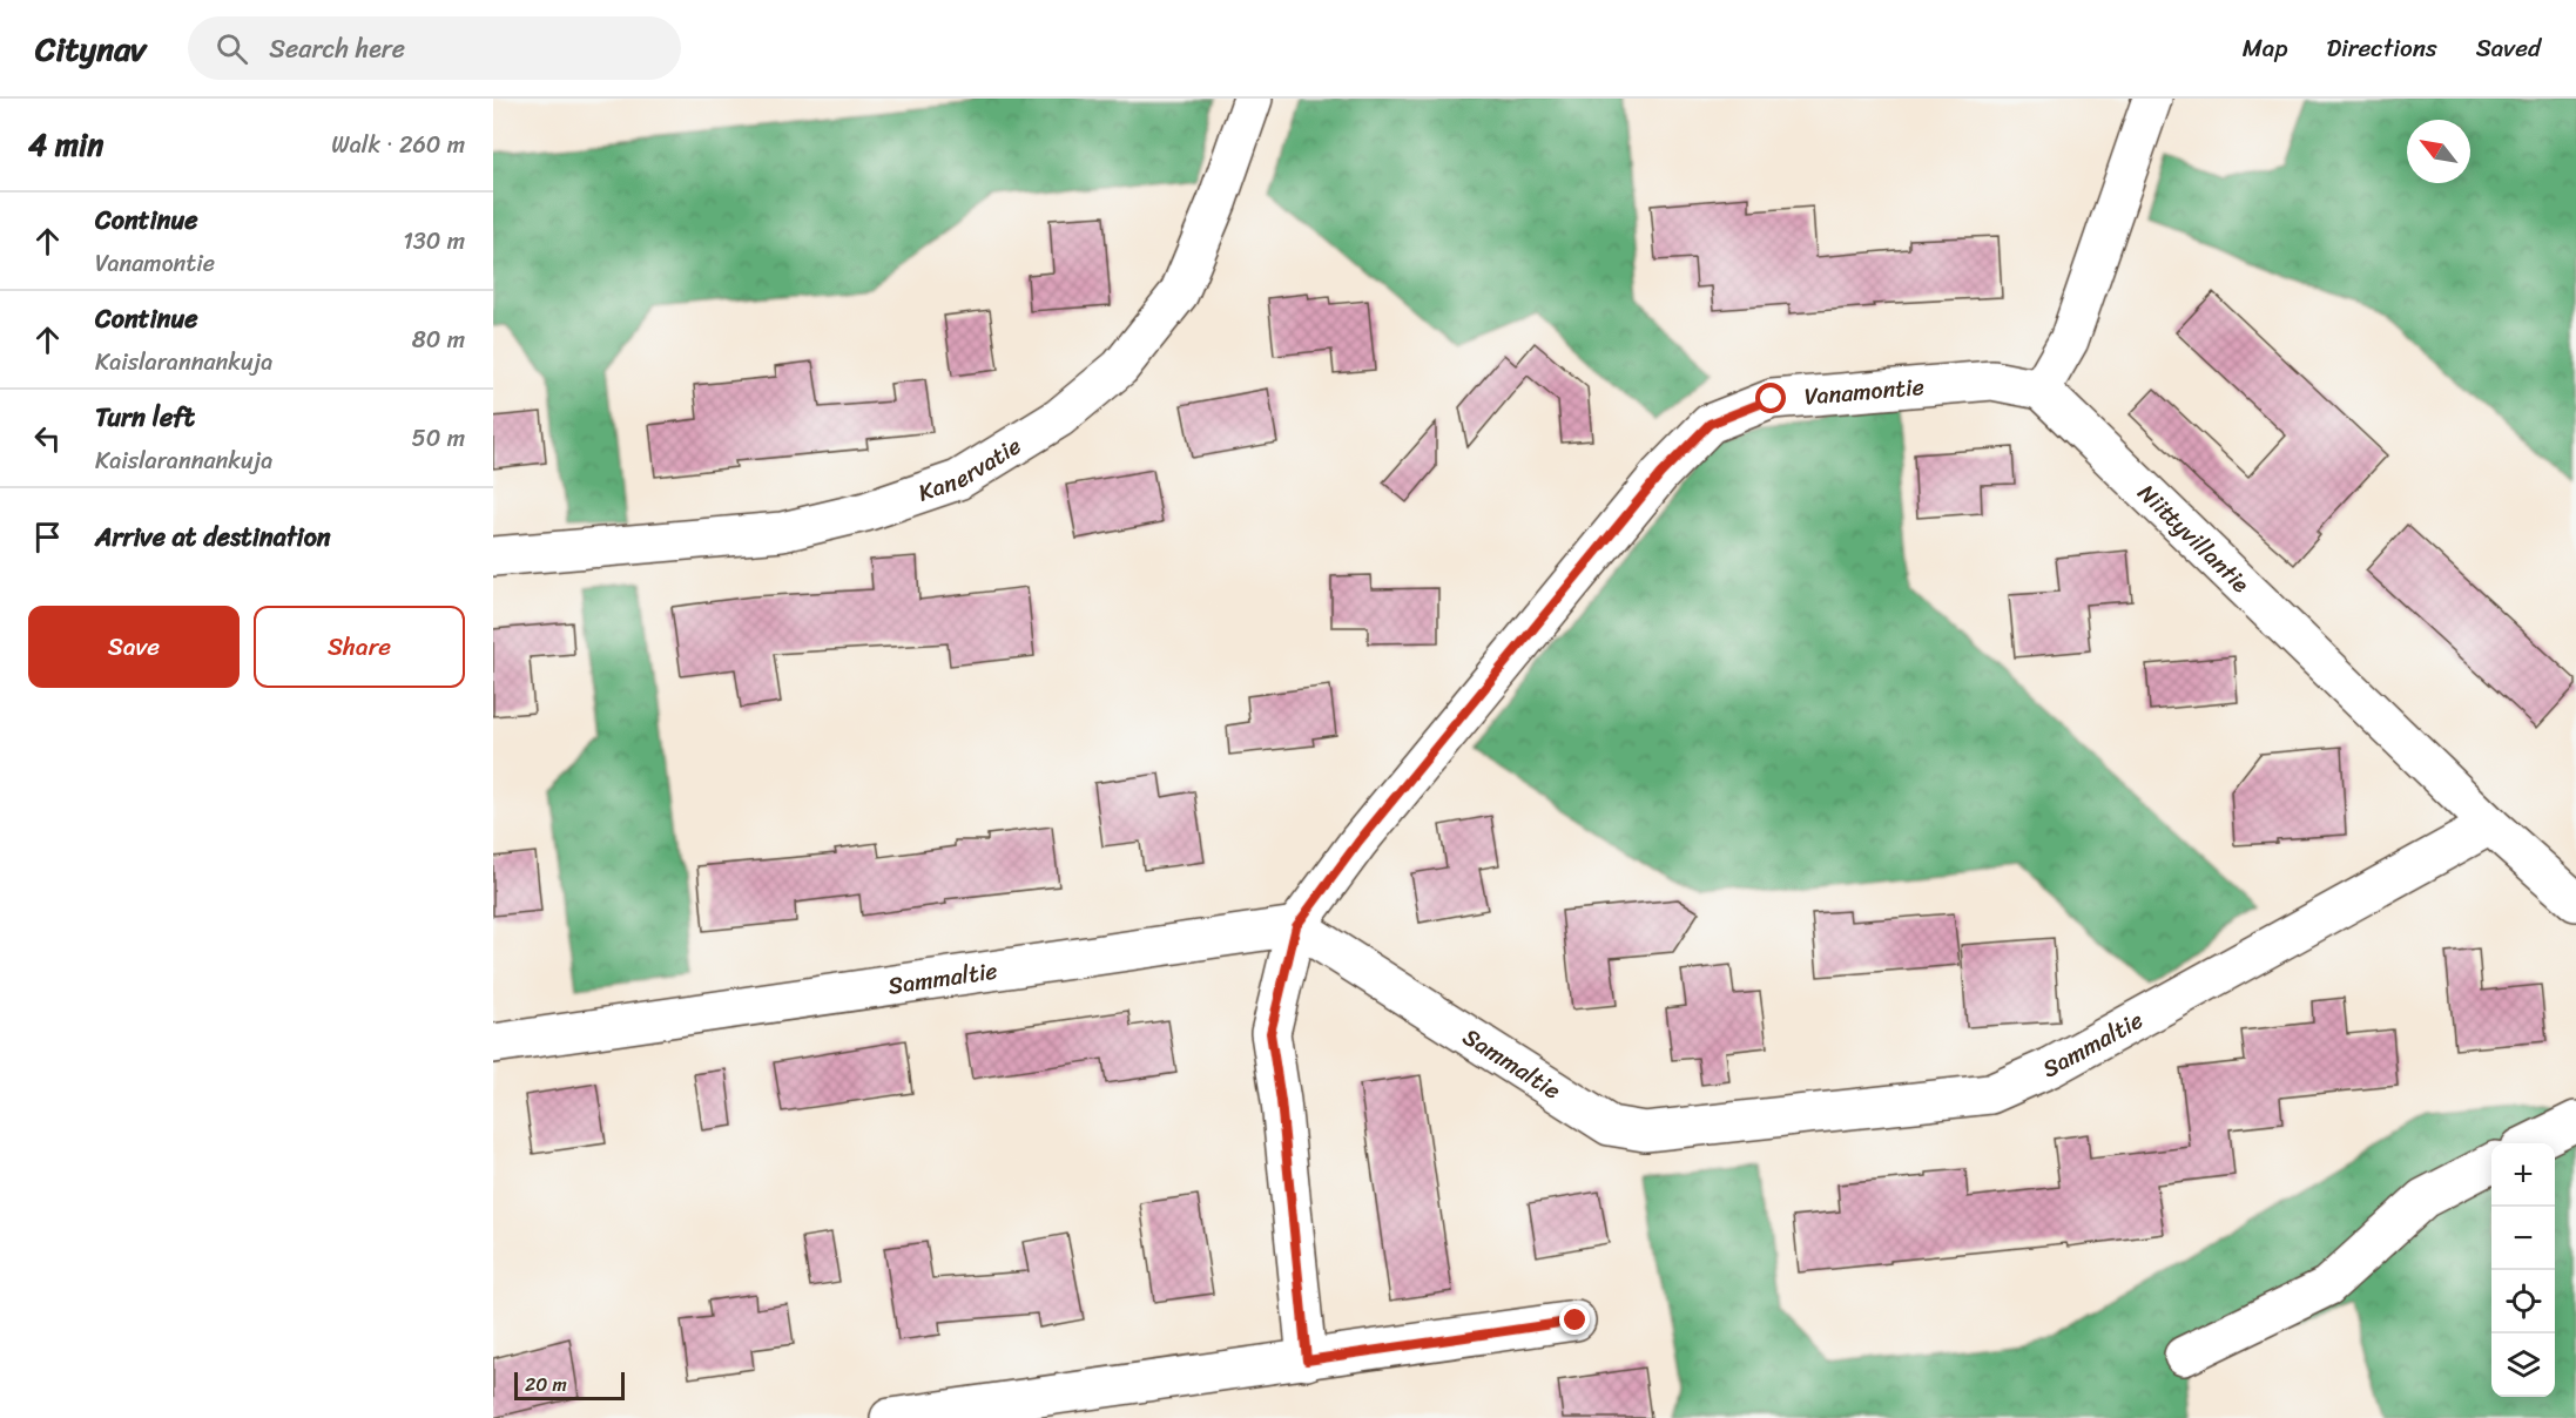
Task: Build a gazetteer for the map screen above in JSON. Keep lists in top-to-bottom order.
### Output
{
  "streets": {
    "street": [
      "Vanamontie",
      "Kanervatie",
      "Niittyvillantie",
      "Sammaltie"
    ]
  },
  "crossings": [
    ["Vanamontie", "Niittyvillantie"],
    ["Vanamontie", "Sammaltie"],
    ["Niittyvillantie", "Sammaltie"]
  ],
  "scale_bar": "20 m",
  "north": "top left",
  "page": {
    "header": "Citynav",
    "search": "Search here",
    "nav": ["Map", "Directions", "Saved"],
    "heading": ["4 min", "Walk · 260 m"],
    "list": [
      ["Continue", "Vanamontie", "130 m"],
      ["Continue", "Kaislarannankuja", "80 m"],
      ["Turn left", "Kaislarannankuja", "50 m"],
      "Arrive at destination"
    ],
    "buttons": ["Save", "Share"],
    "map_buttons": ["+", "−"],
    "scale": "20 m"
  }
}
